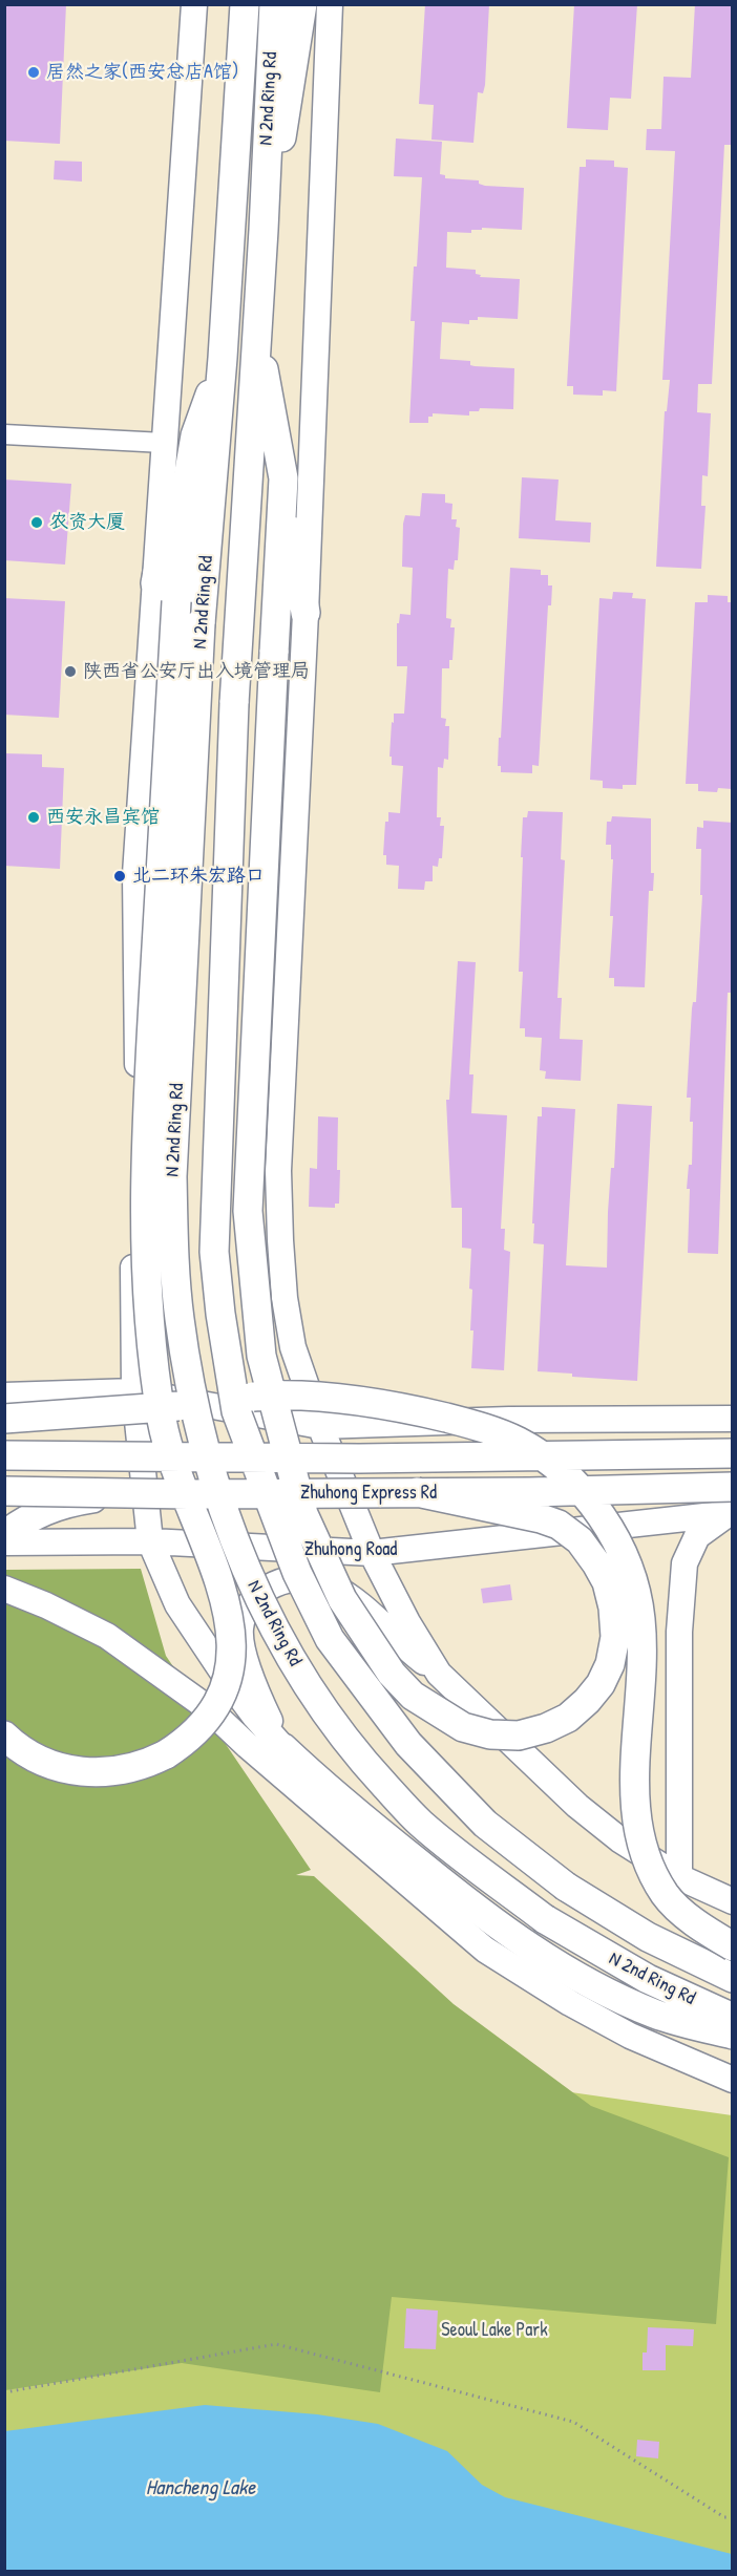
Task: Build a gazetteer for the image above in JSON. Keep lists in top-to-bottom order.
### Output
{
  "streets": {
    "highway": ["N 2nd Ring Rd", "Zhuhong Express Rd"],
    "main road": ["Zhuhong Road"]
  },
  "crossings": [
    ["Zhuhong Express Rd", "Zhuhong Road"]
  ],
  "water": ["Hancheng Lake"],
  "parks": ["Seoul Lake Park"],
  "places": [
    "居然之家(西安总店A馆)",
    "农资大厦",
    "陕西省公安厅出入境管理局",
    "西安永昌宾馆",
    "北二环朱宏路口"
  ]
}
